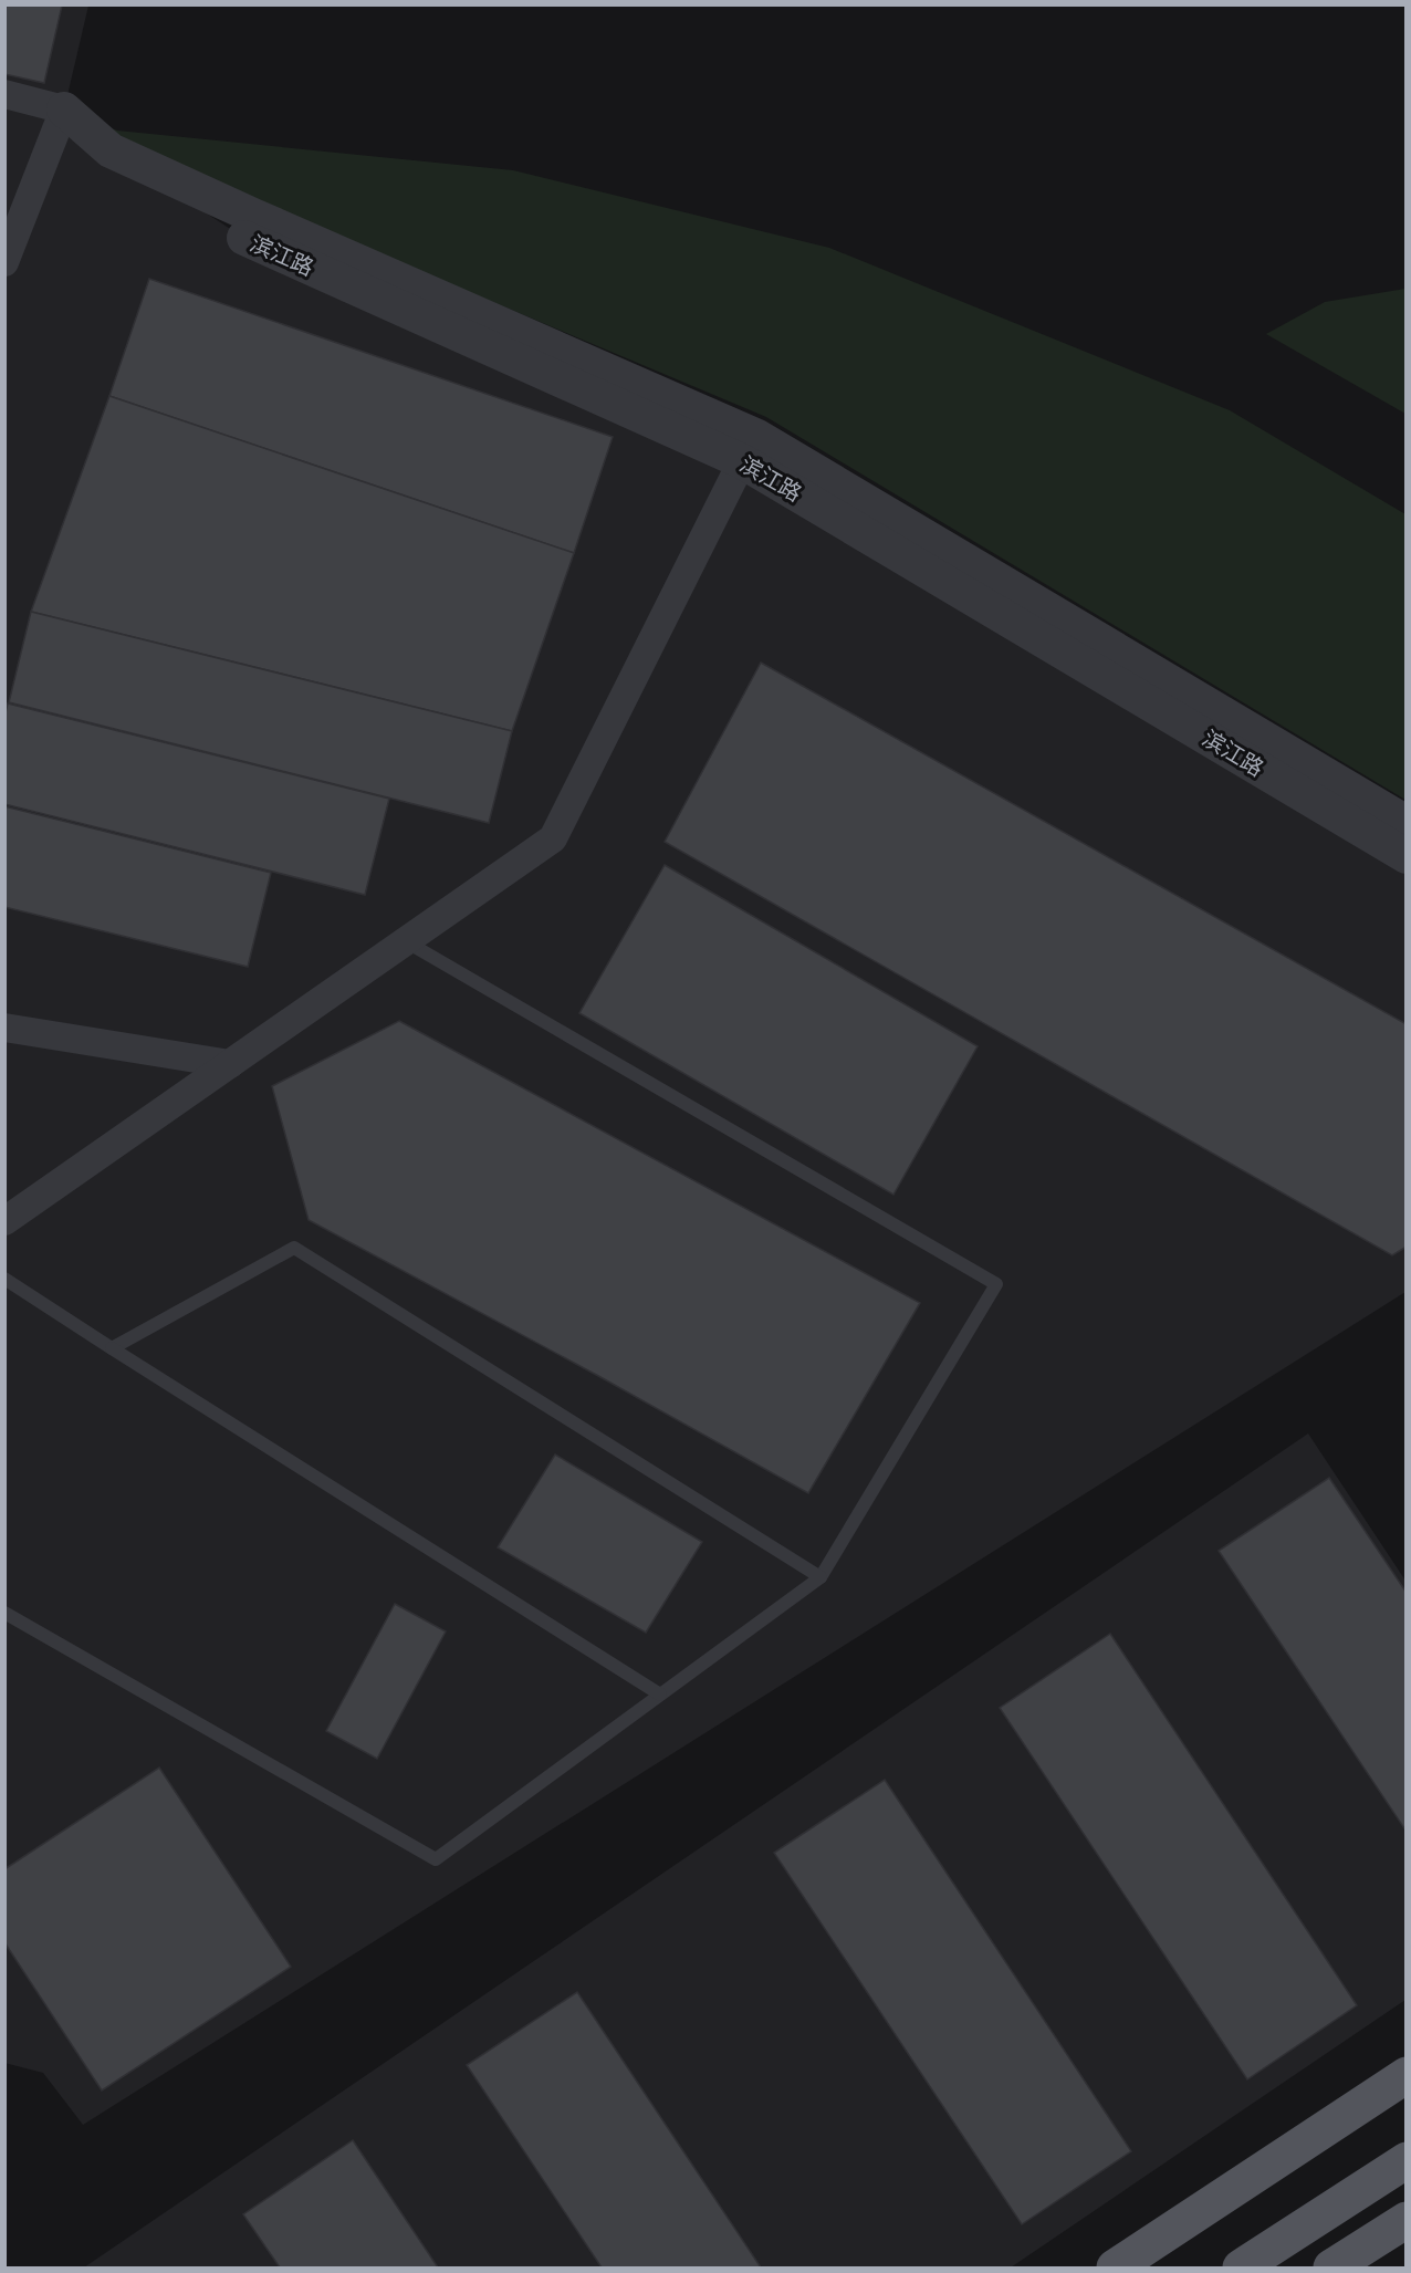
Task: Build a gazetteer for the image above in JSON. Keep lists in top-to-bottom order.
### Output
{
  "streets": {
    "street": ["滨江路"]
  }
}
